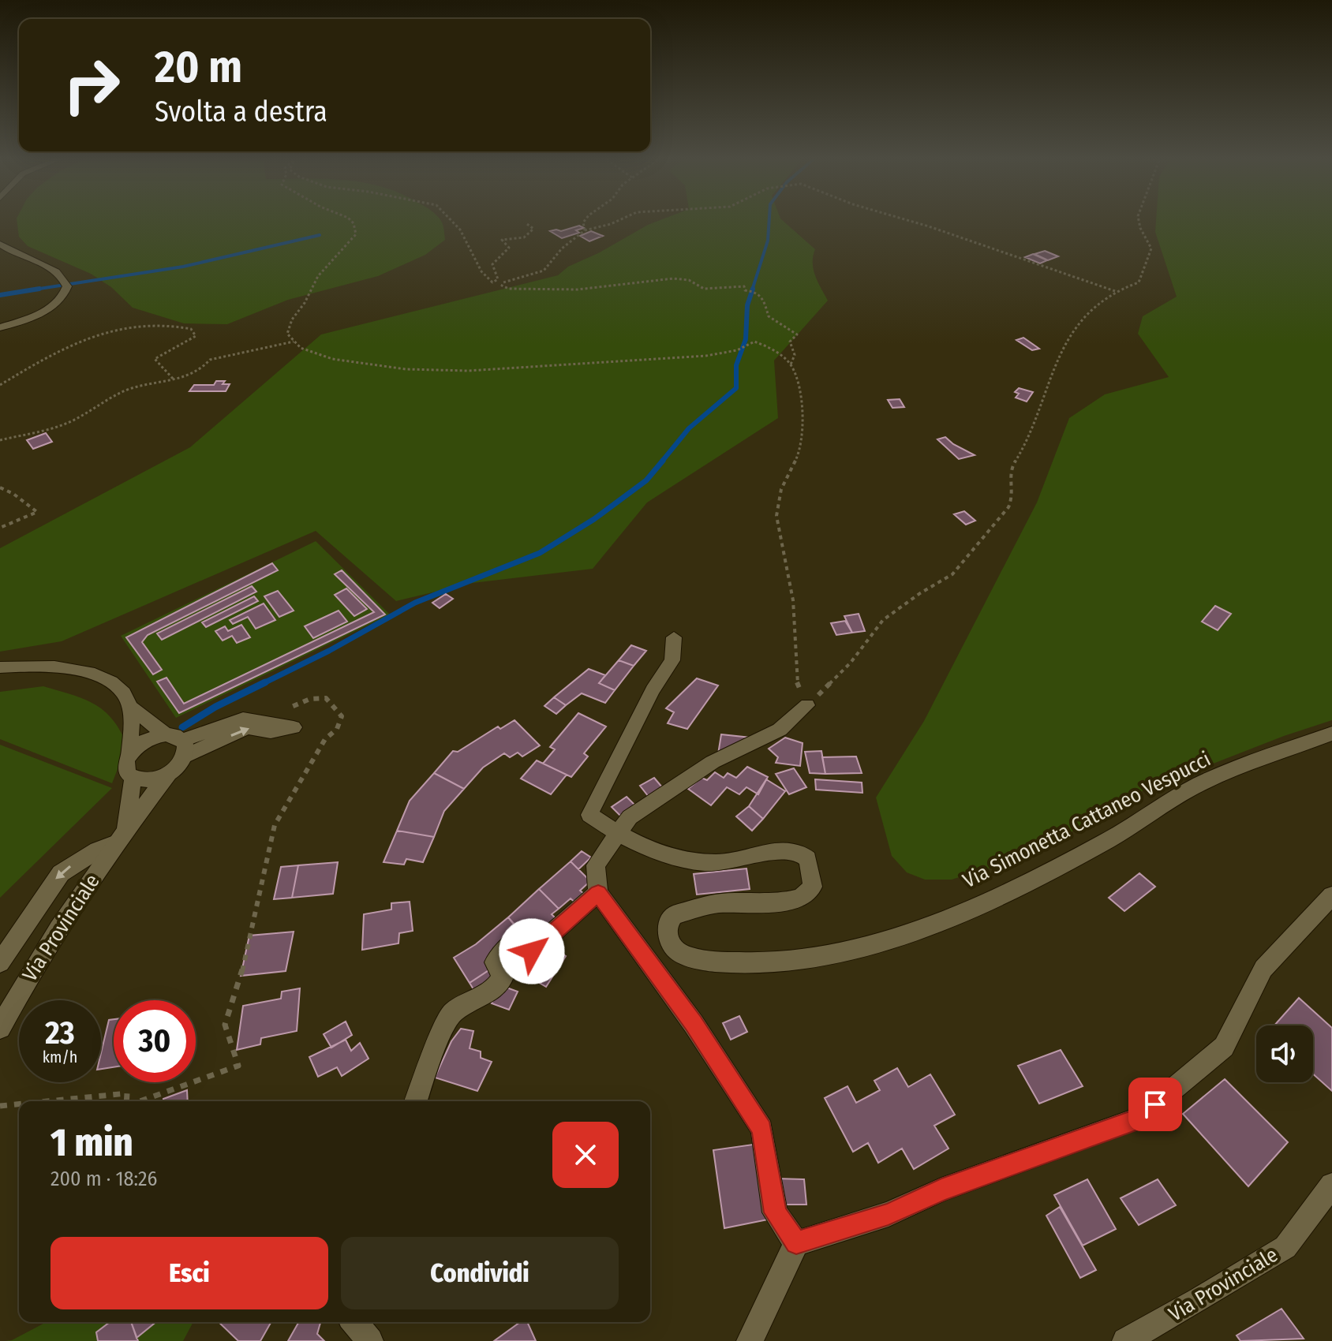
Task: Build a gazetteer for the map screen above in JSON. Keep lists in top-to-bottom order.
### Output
{
  "streets": {
    "street": ["Via Simonetta Cattaneo Vespucci", "Via Provinciale"]
  },
  "page": {
    "turn": ["20 m", "Svolta a destra"],
    "speed": "23 km/h",
    "limit": "30",
    "heading": ["1 min", "200 m · 18:26"],
    "buttons": ["Esci", "Condividi"]
  }
}
